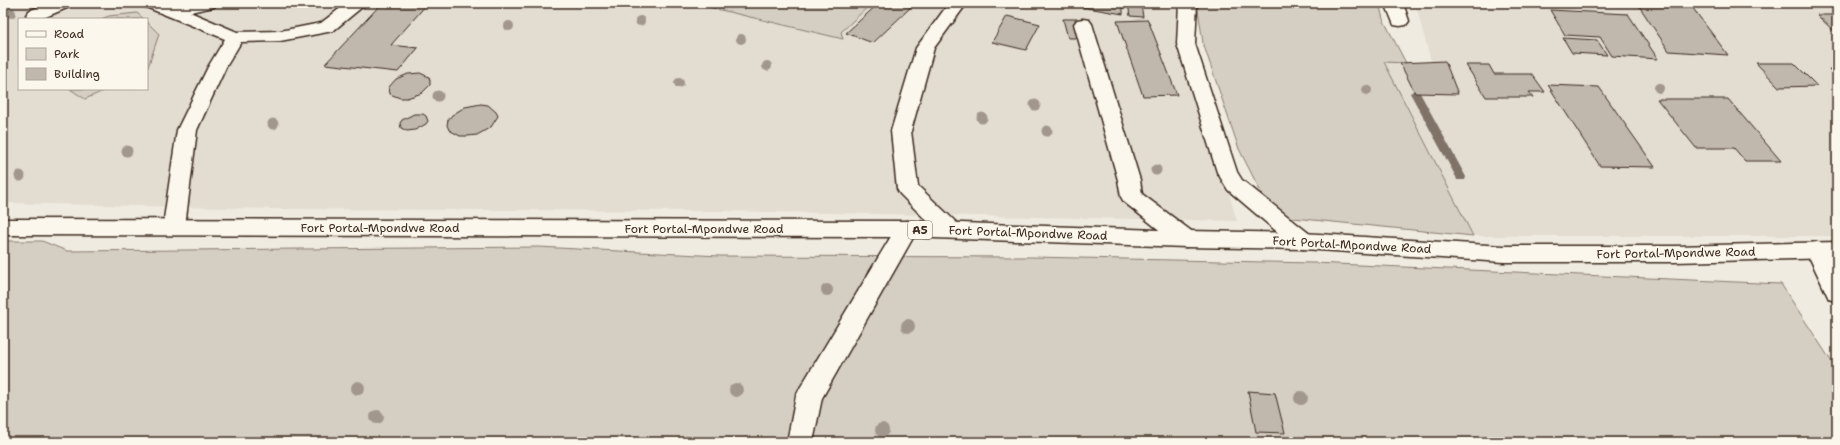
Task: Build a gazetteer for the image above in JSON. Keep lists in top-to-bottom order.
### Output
{
  "streets": {
    "main road": ["Fort Portal-Mpondwe Road", "A5"]
  },
  "legend": ["Road", "Park", "Building"]
}
